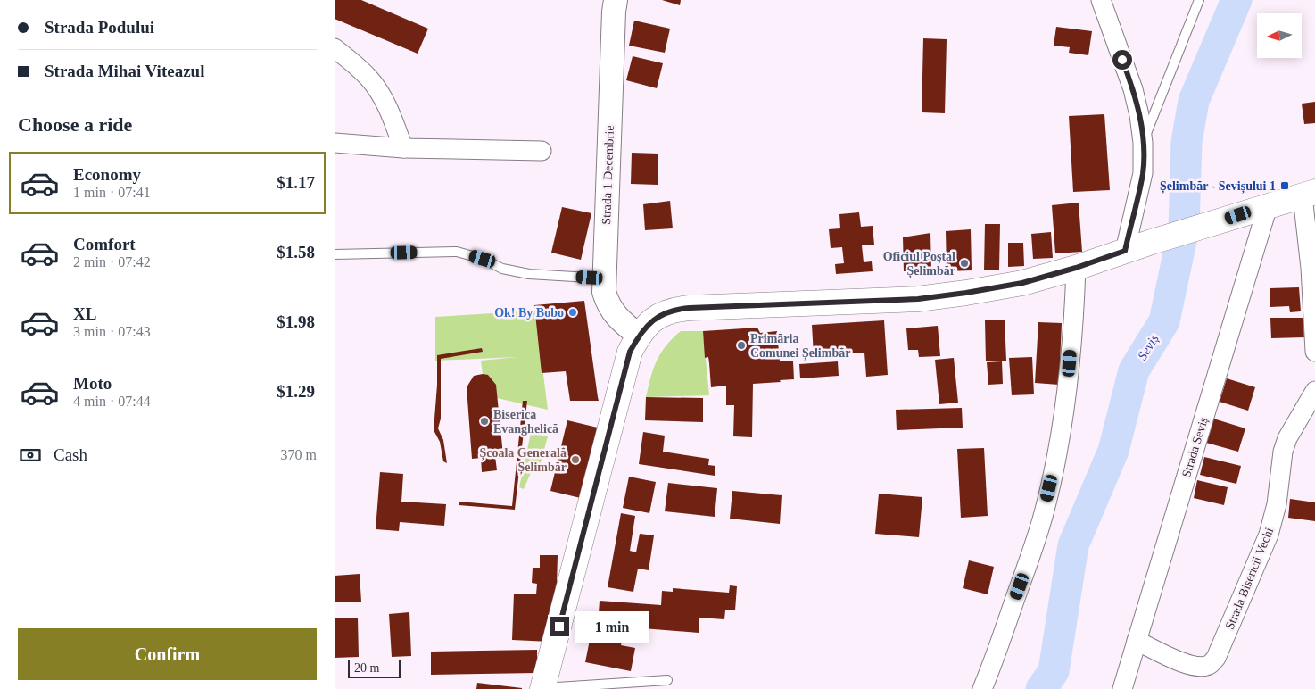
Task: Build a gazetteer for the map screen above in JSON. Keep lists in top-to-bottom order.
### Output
{
  "streets": {
    "street": ["Strada 1 Decembrie", "Strada Seviș", "Strada Bisericii Vechi"]
  },
  "crossings": [
    ["Strada Seviș", "Strada Bisericii Vechi"]
  ],
  "water": ["Seviș"],
  "places": {
    "transit": ["Șelimbăr - Sevișului 1"],
    "other": [
      "Oficiul Poștal Șelimbăr",
      "Ok! By Bobo",
      "Primăria Comunei Șelimbăr",
      "Biserica Evanghelică",
      "Școala Generală Șelimbăr"
    ]
  },
  "scale_bar": "20 m",
  "north": "left",
  "page": {
    "banner": ["Strada Podului", "Strada Mihai Viteazul"],
    "heading": "Choose a ride",
    "list": [
      {
        "name": "Economy",
        "note": "1 min · 07:41",
        "value": "$1.17"
      },
      {
        "name": "Comfort",
        "note": "2 min · 07:42",
        "value": "$1.58"
      },
      {
        "name": "XL",
        "note": "3 min · 07:43",
        "value": "$1.98"
      },
      {
        "name": "Moto",
        "note": "4 min · 07:44",
        "value": "$1.29"
      }
    ],
    "pay": ["Cash", "370 m"],
    "bubble": "1 min",
    "buttons": "Confirm",
    "scale": "20 m"
  }
}
